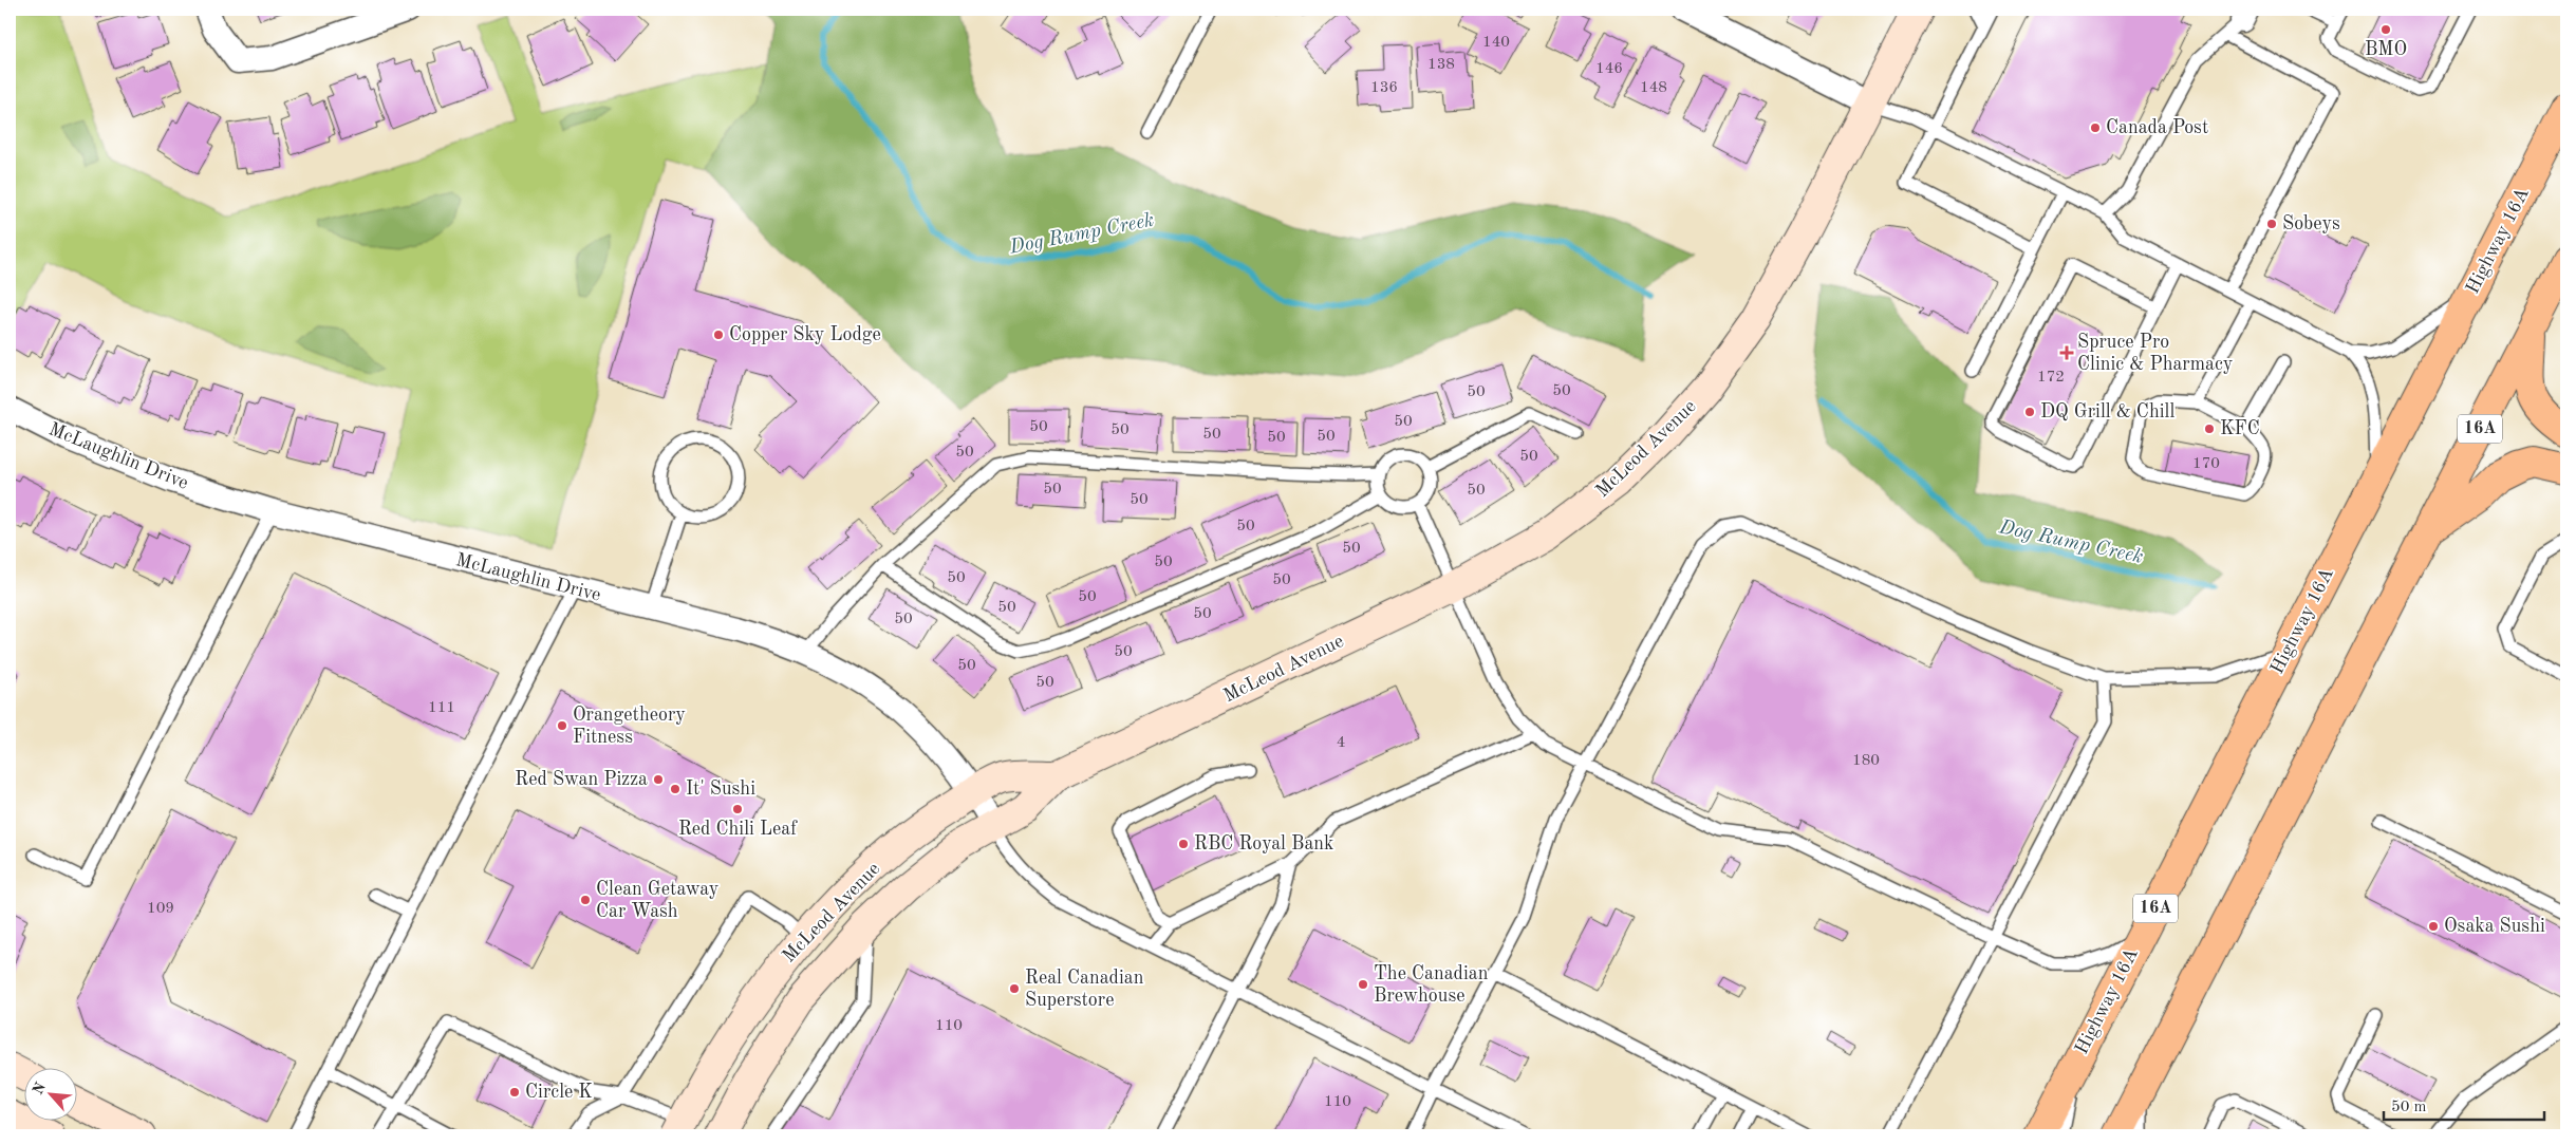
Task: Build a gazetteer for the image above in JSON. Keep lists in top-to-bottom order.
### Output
{
  "streets": {
    "main road": ["Highway 16A", "16A"],
    "street": ["McLeod Avenue", "McLaughlin Drive"]
  },
  "crossings": [
    ["McLeod Avenue", "McLaughlin Drive"]
  ],
  "water": ["Dog Rump Creek"],
  "places": {
    "other": [
      "BMO",
      "Canada Post",
      "Sobeys",
      "Copper Sky Lodge",
      "DQ Grill & Chill",
      "KFC",
      "Orangetheory Fitness",
      "Red Swan Pizza",
      "It' Sushi",
      "Red Chili Leaf",
      "RBC Royal Bank",
      "Clean Getaway Car Wash",
      "Osaka Sushi",
      "The Canadian Brewhouse",
      "Real Canadian Superstore",
      "Circle K"
    ],
    "health": ["Spruce Pro Clinic & Pharmacy"]
  },
  "house_numbers": [
    "140",
    "138",
    "146",
    "136",
    "148",
    "172",
    "50",
    "50",
    "50",
    "50",
    "50",
    "50",
    "50",
    "50",
    "50",
    "50",
    "170",
    "50",
    "50",
    "50",
    "50",
    "50",
    "50",
    "50",
    "50",
    "50",
    "50",
    "50",
    "50",
    "50",
    "50",
    "50",
    "111",
    "4",
    "180",
    "109",
    "110",
    "110"
  ],
  "scale_bar": "50 m",
  "north": "top left"
}
